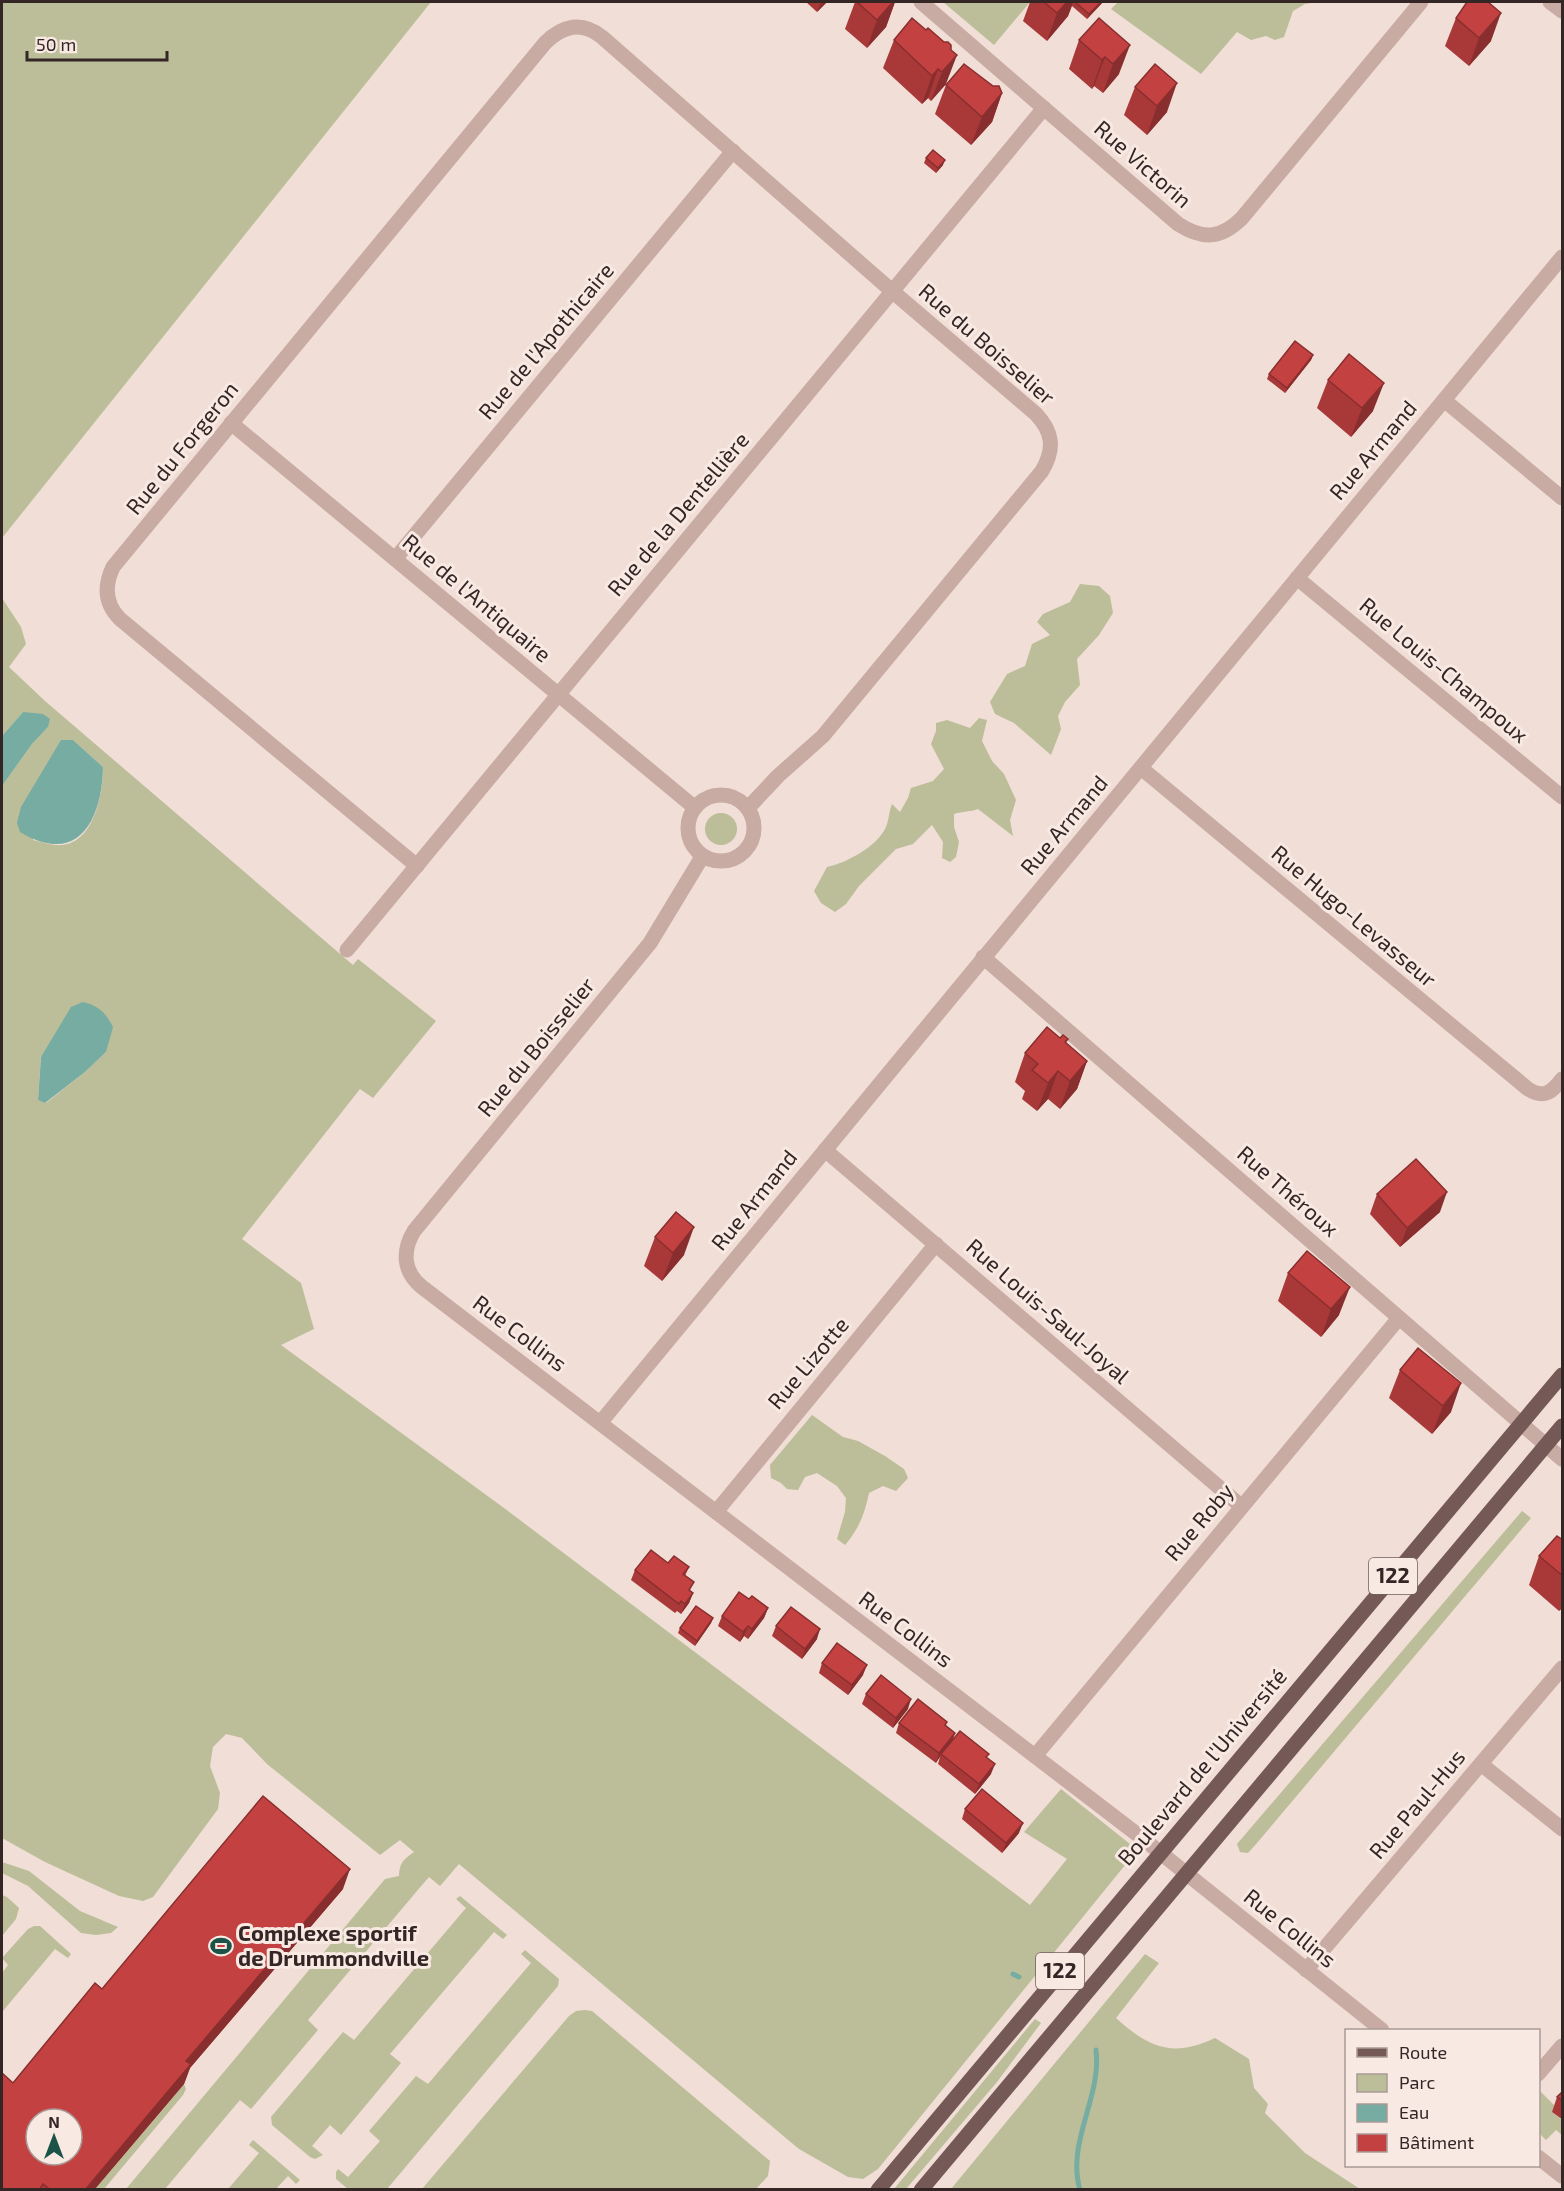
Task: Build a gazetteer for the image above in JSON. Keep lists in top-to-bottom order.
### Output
{
  "streets": {
    "main road": ["122", "Boulevard de l'Université"],
    "street": [
      "Rue Victorin",
      "Rue de l'Apothicaire",
      "Rue du Boisselier",
      "Rue du Forgeron",
      "Rue Armand",
      "Rue de la Dentellière",
      "Rue de l'Antiquaire",
      "Rue Louis-Champoux",
      "Rue Hugo-Levasseur",
      "Rue Théroux",
      "Rue Louis-Saul-Joyal",
      "Rue Collins",
      "Rue Lizotte",
      "Rue Roby",
      "Rue Paul-Hus"
    ]
  },
  "crossings": [
    ["Rue Victorin", "Rue de la Dentellière"],
    ["Rue de l'Apothicaire", "Rue du Boisselier"],
    ["Rue de l'Apothicaire", "Rue de l'Antiquaire"],
    ["Rue du Boisselier", "Rue du Forgeron"],
    ["Rue du Boisselier", "Rue de la Dentellière"],
    ["Rue du Boisselier", "Rue de l'Antiquaire"],
    ["Rue du Boisselier", "Rue Collins"],
    ["Rue du Forgeron", "Rue de la Dentellière"],
    ["Rue du Forgeron", "Rue de l'Antiquaire"],
    ["Rue Armand", "Rue Louis-Champoux"],
    ["Rue Armand", "Rue Hugo-Levasseur"],
    ["Rue Armand", "Rue Théroux"],
    ["Rue Armand", "Rue Louis-Saul-Joyal"],
    ["Rue Armand", "Rue Collins"],
    ["Rue de la Dentellière", "Rue de l'Antiquaire"],
    ["Rue Théroux", "Rue Roby"],
    ["Rue Théroux", "Boulevard de l'Université"],
    ["Rue Louis-Saul-Joyal", "Rue Lizotte"],
    ["Rue Louis-Saul-Joyal", "Rue Roby"],
    ["Rue Collins", "Rue Lizotte"],
    ["Rue Collins", "Rue Roby"],
    ["Rue Collins", "Boulevard de l'Université"],
    ["Rue Collins", "Rue Paul-Hus"]
  ],
  "places": {
    "sports": ["Complexe sportif de Drummondville"]
  },
  "legend": [
    "Route",
    "Parc",
    "Eau",
    "Bâtiment"
  ],
  "scale_bar": "50 m",
  "north": "top"
}
